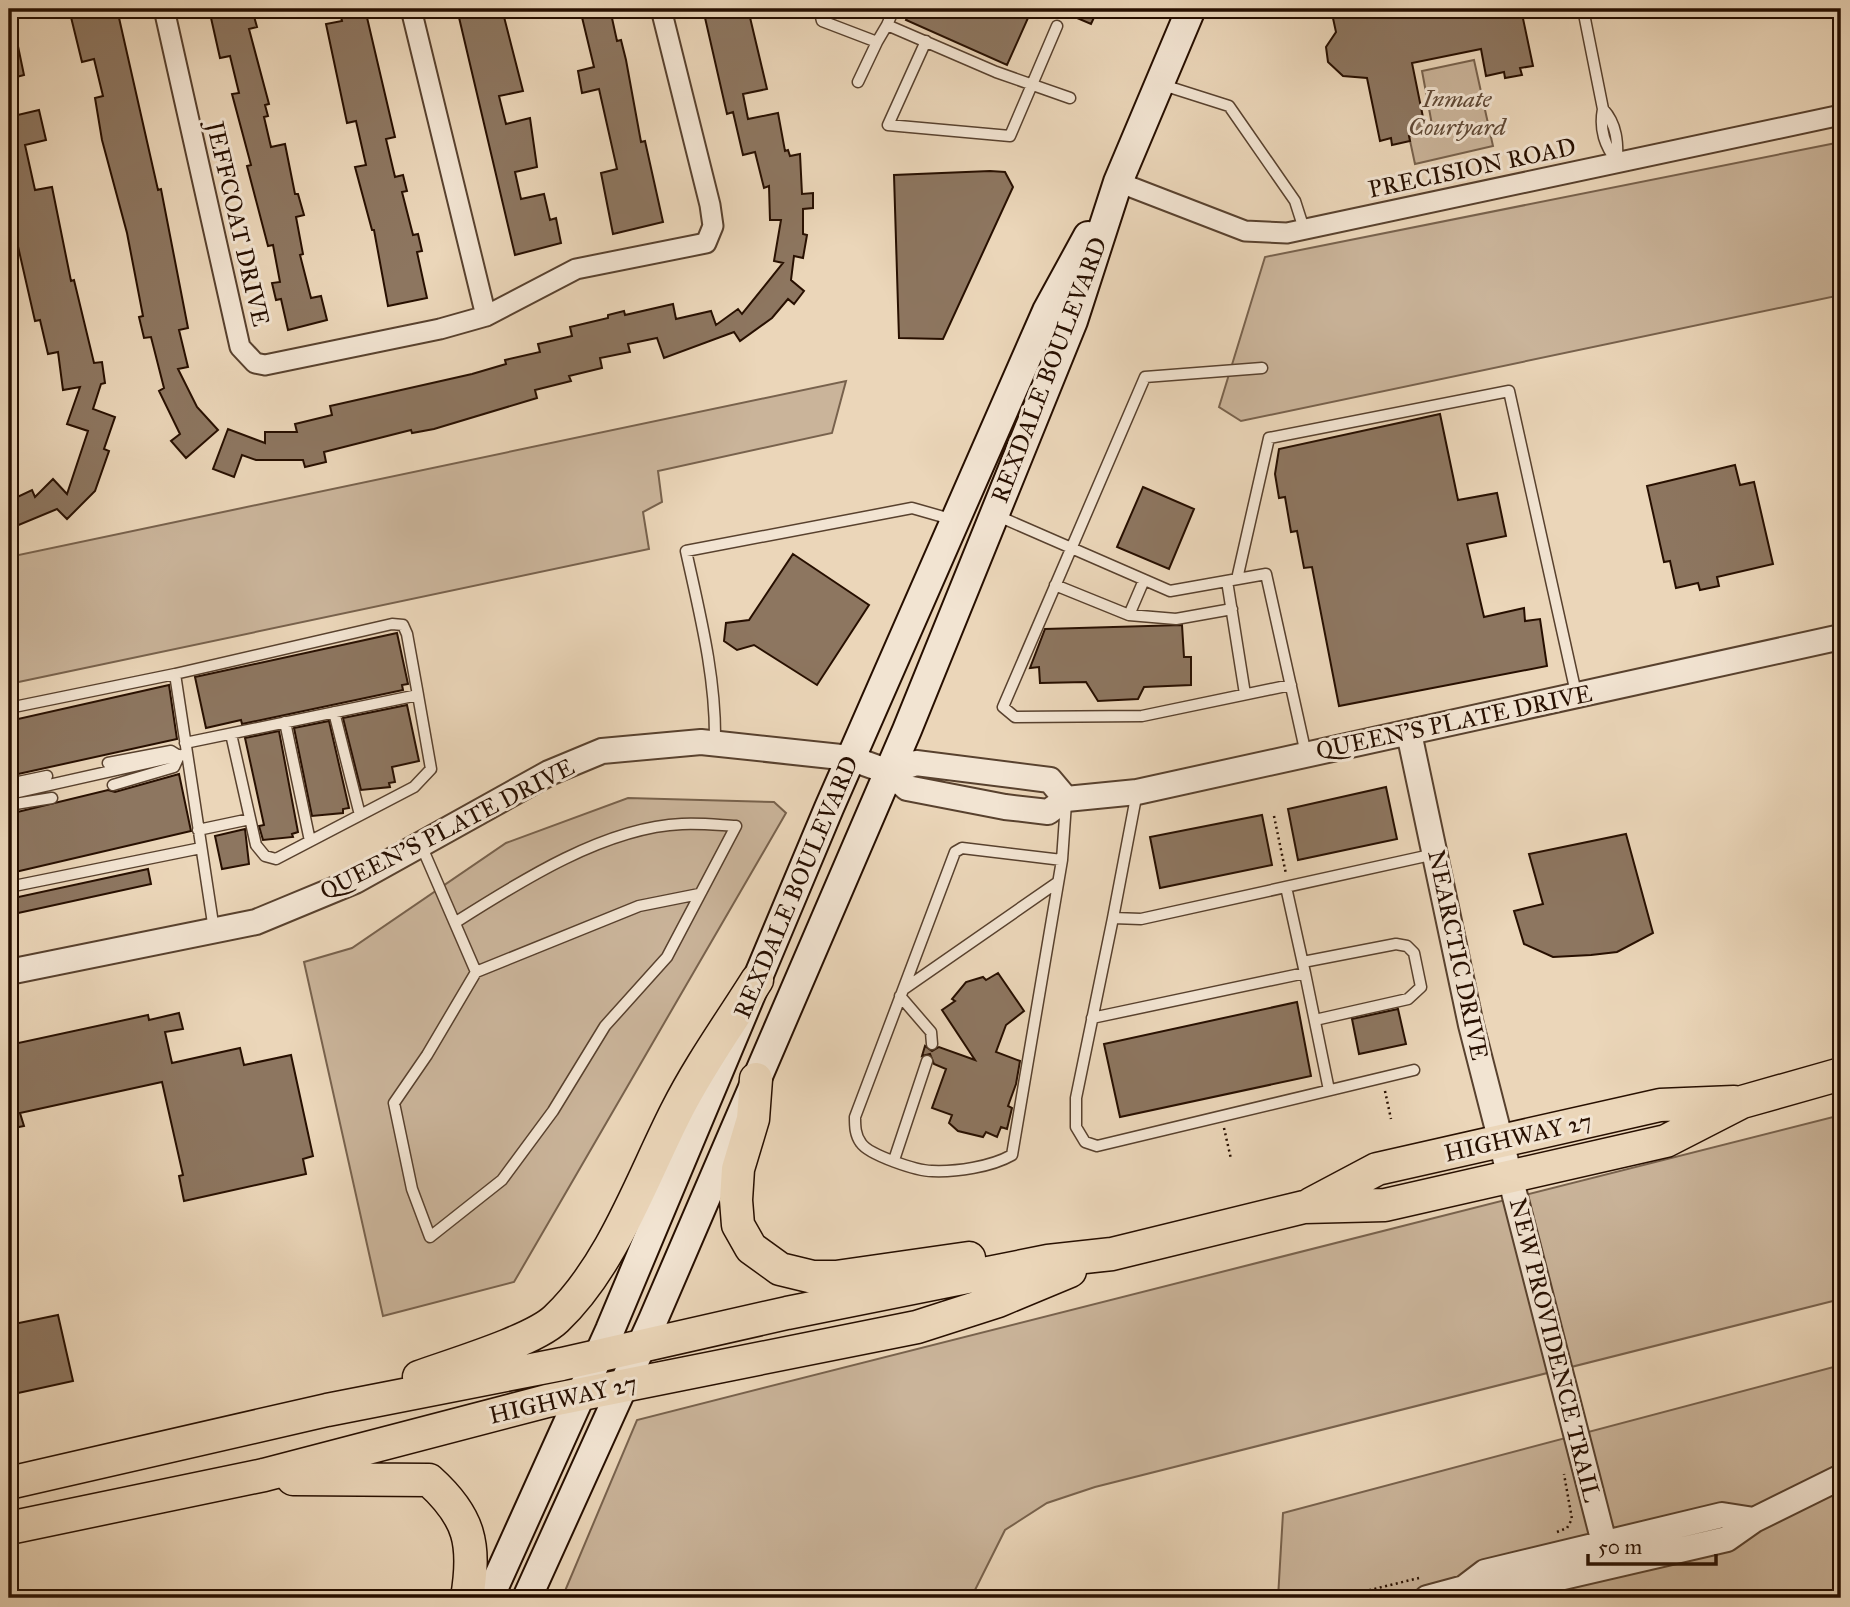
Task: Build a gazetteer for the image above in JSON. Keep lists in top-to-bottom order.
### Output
{
  "streets": {
    "main road": ["REXDALE BOULEVARD", "HIGHWAY 27"],
    "street": [
      "PRECISION ROAD",
      "JEFFCOAT DRIVE",
      "QUEEN'S PLATE DRIVE",
      "NEARCTIC DRIVE",
      "NEW PROVIDENCE TRAIL"
    ]
  },
  "crossings": [
    ["PRECISION ROAD", "REXDALE BOULEVARD"],
    ["REXDALE BOULEVARD", "QUEEN'S PLATE DRIVE"],
    ["REXDALE BOULEVARD", "HIGHWAY 27"],
    ["QUEEN'S PLATE DRIVE", "NEARCTIC DRIVE"],
    ["NEARCTIC DRIVE", "HIGHWAY 27"],
    ["NEARCTIC DRIVE", "NEW PROVIDENCE TRAIL"],
    ["HIGHWAY 27", "NEW PROVIDENCE TRAIL"]
  ],
  "parks": ["Inmate Courtyard"],
  "scale_bar": "50 m"
}
